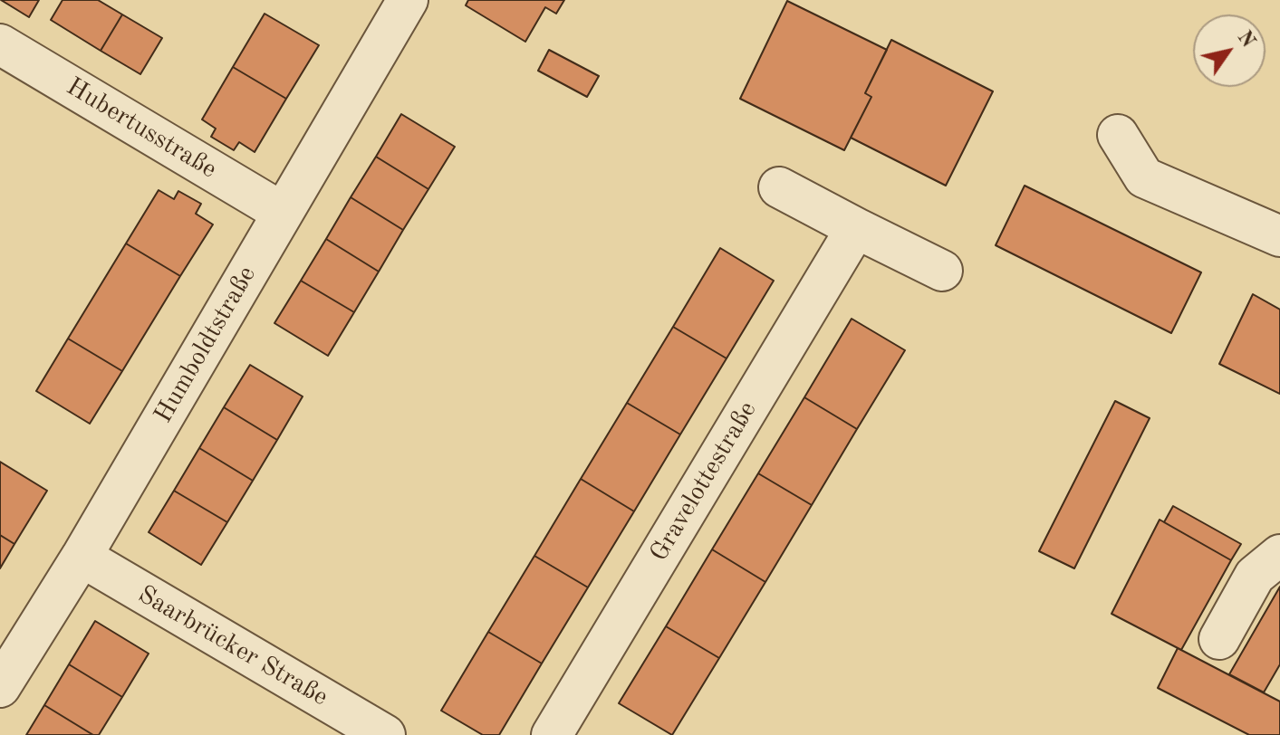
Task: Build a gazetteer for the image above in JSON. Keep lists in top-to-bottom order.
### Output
{
  "streets": {
    "street": [
      "Hubertusstraße",
      "Humboldtstraße",
      "Gravelottestraße",
      "Saarbrücker Straße"
    ]
  },
  "crossings": [
    ["Hubertusstraße", "Humboldtstraße"],
    ["Humboldtstraße", "Saarbrücker Straße"]
  ],
  "north": "top right"
}
